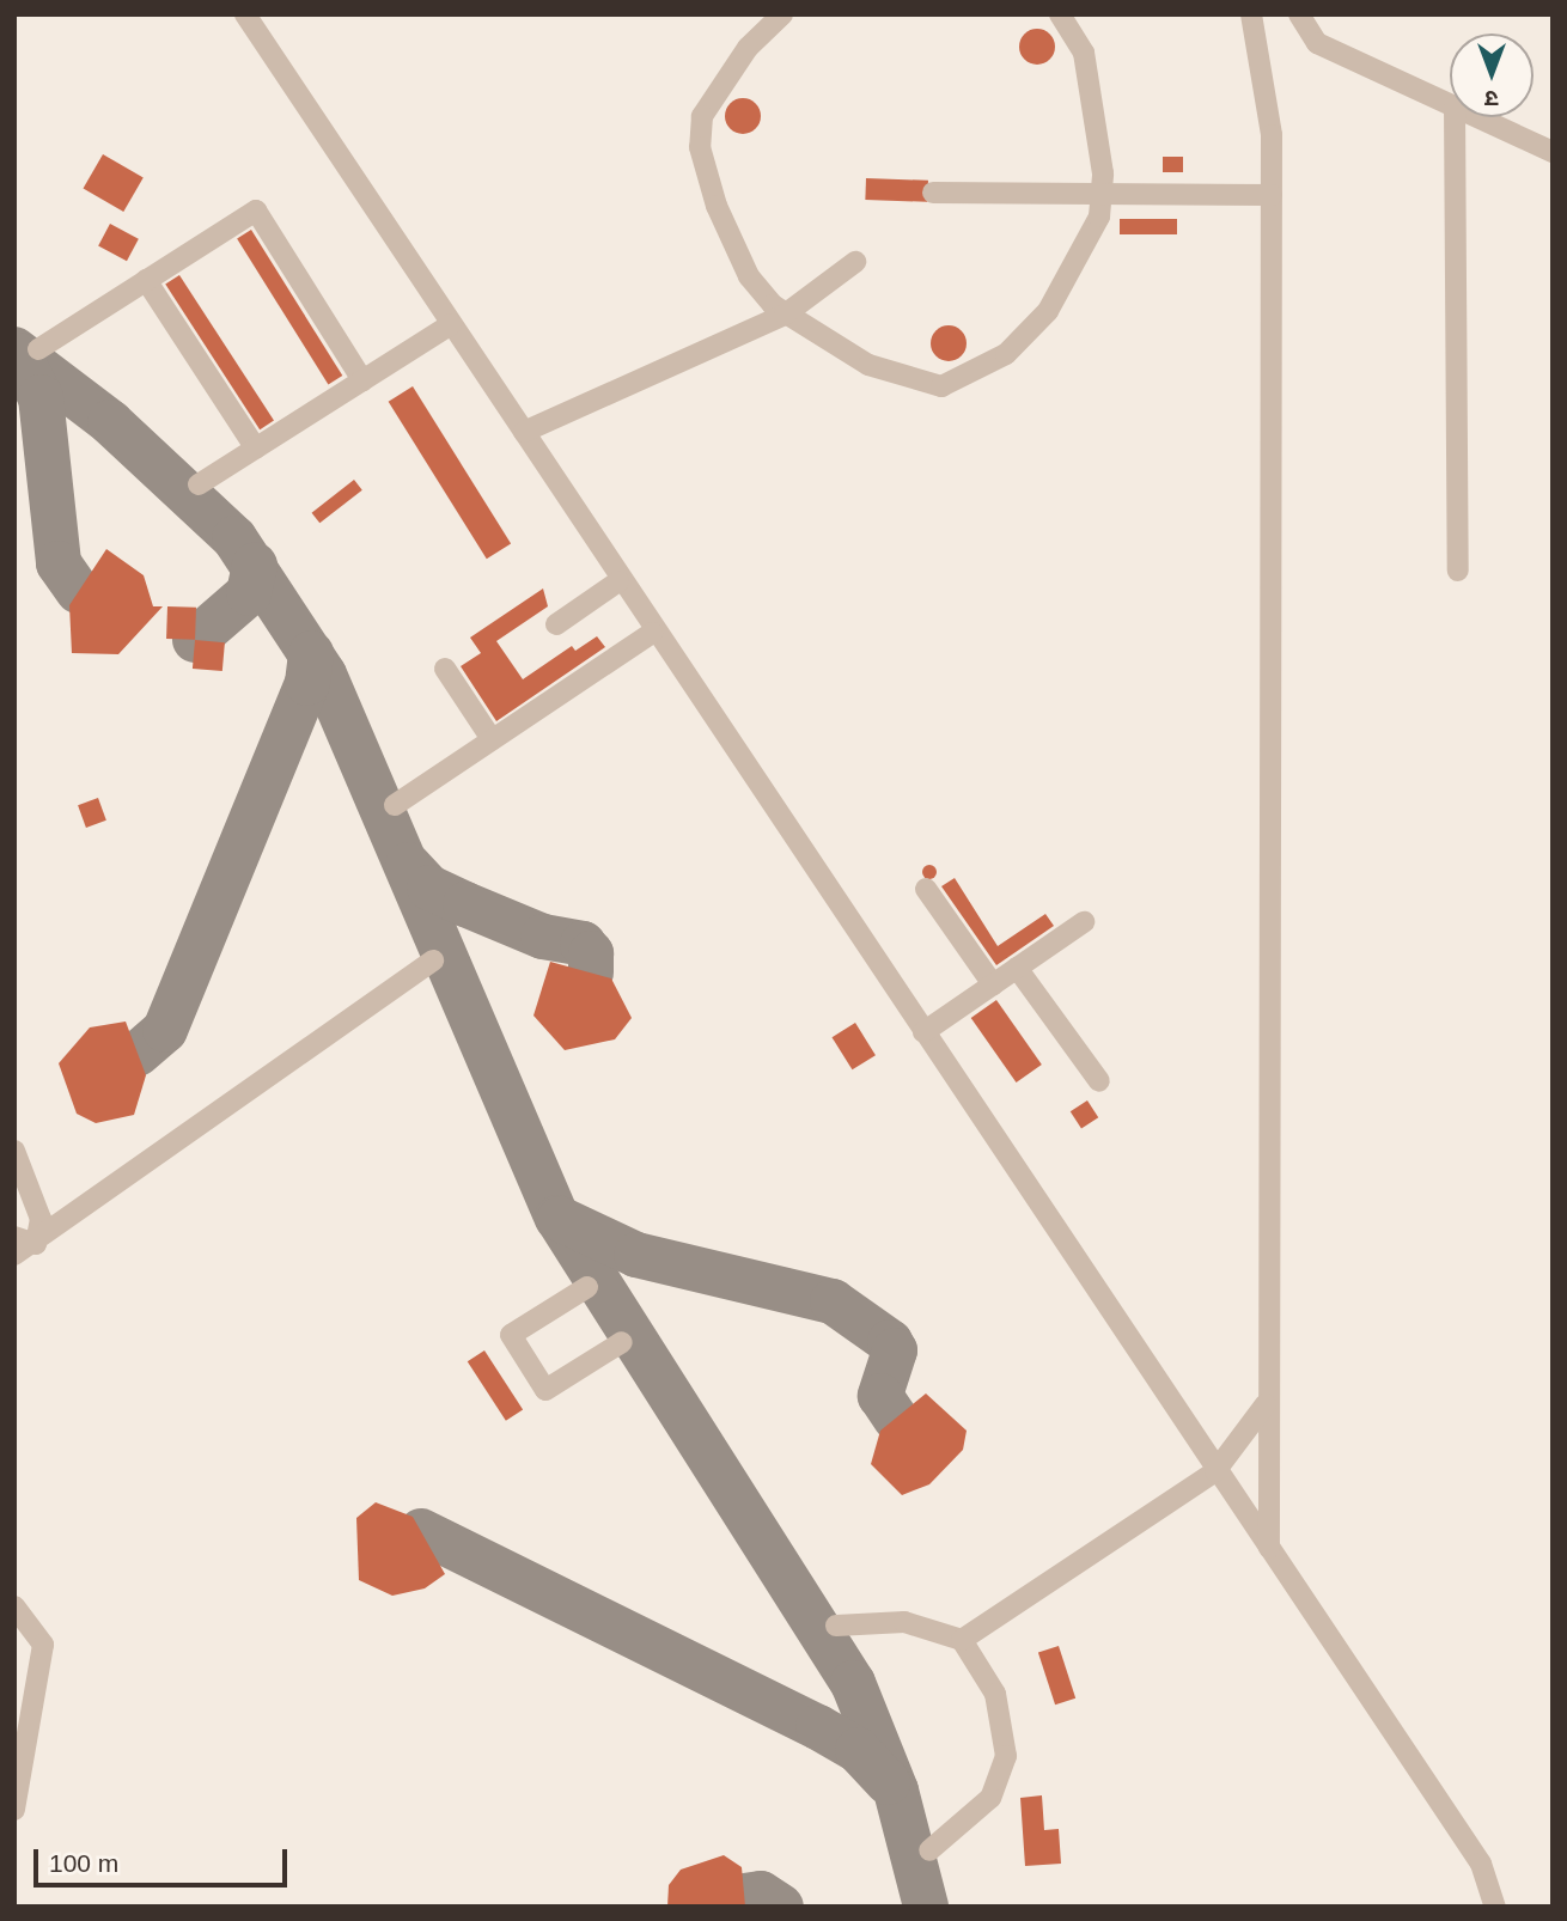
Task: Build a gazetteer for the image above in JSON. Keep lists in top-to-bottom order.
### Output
{
  "scale_bar": "100 m",
  "north": "bottom"
}
